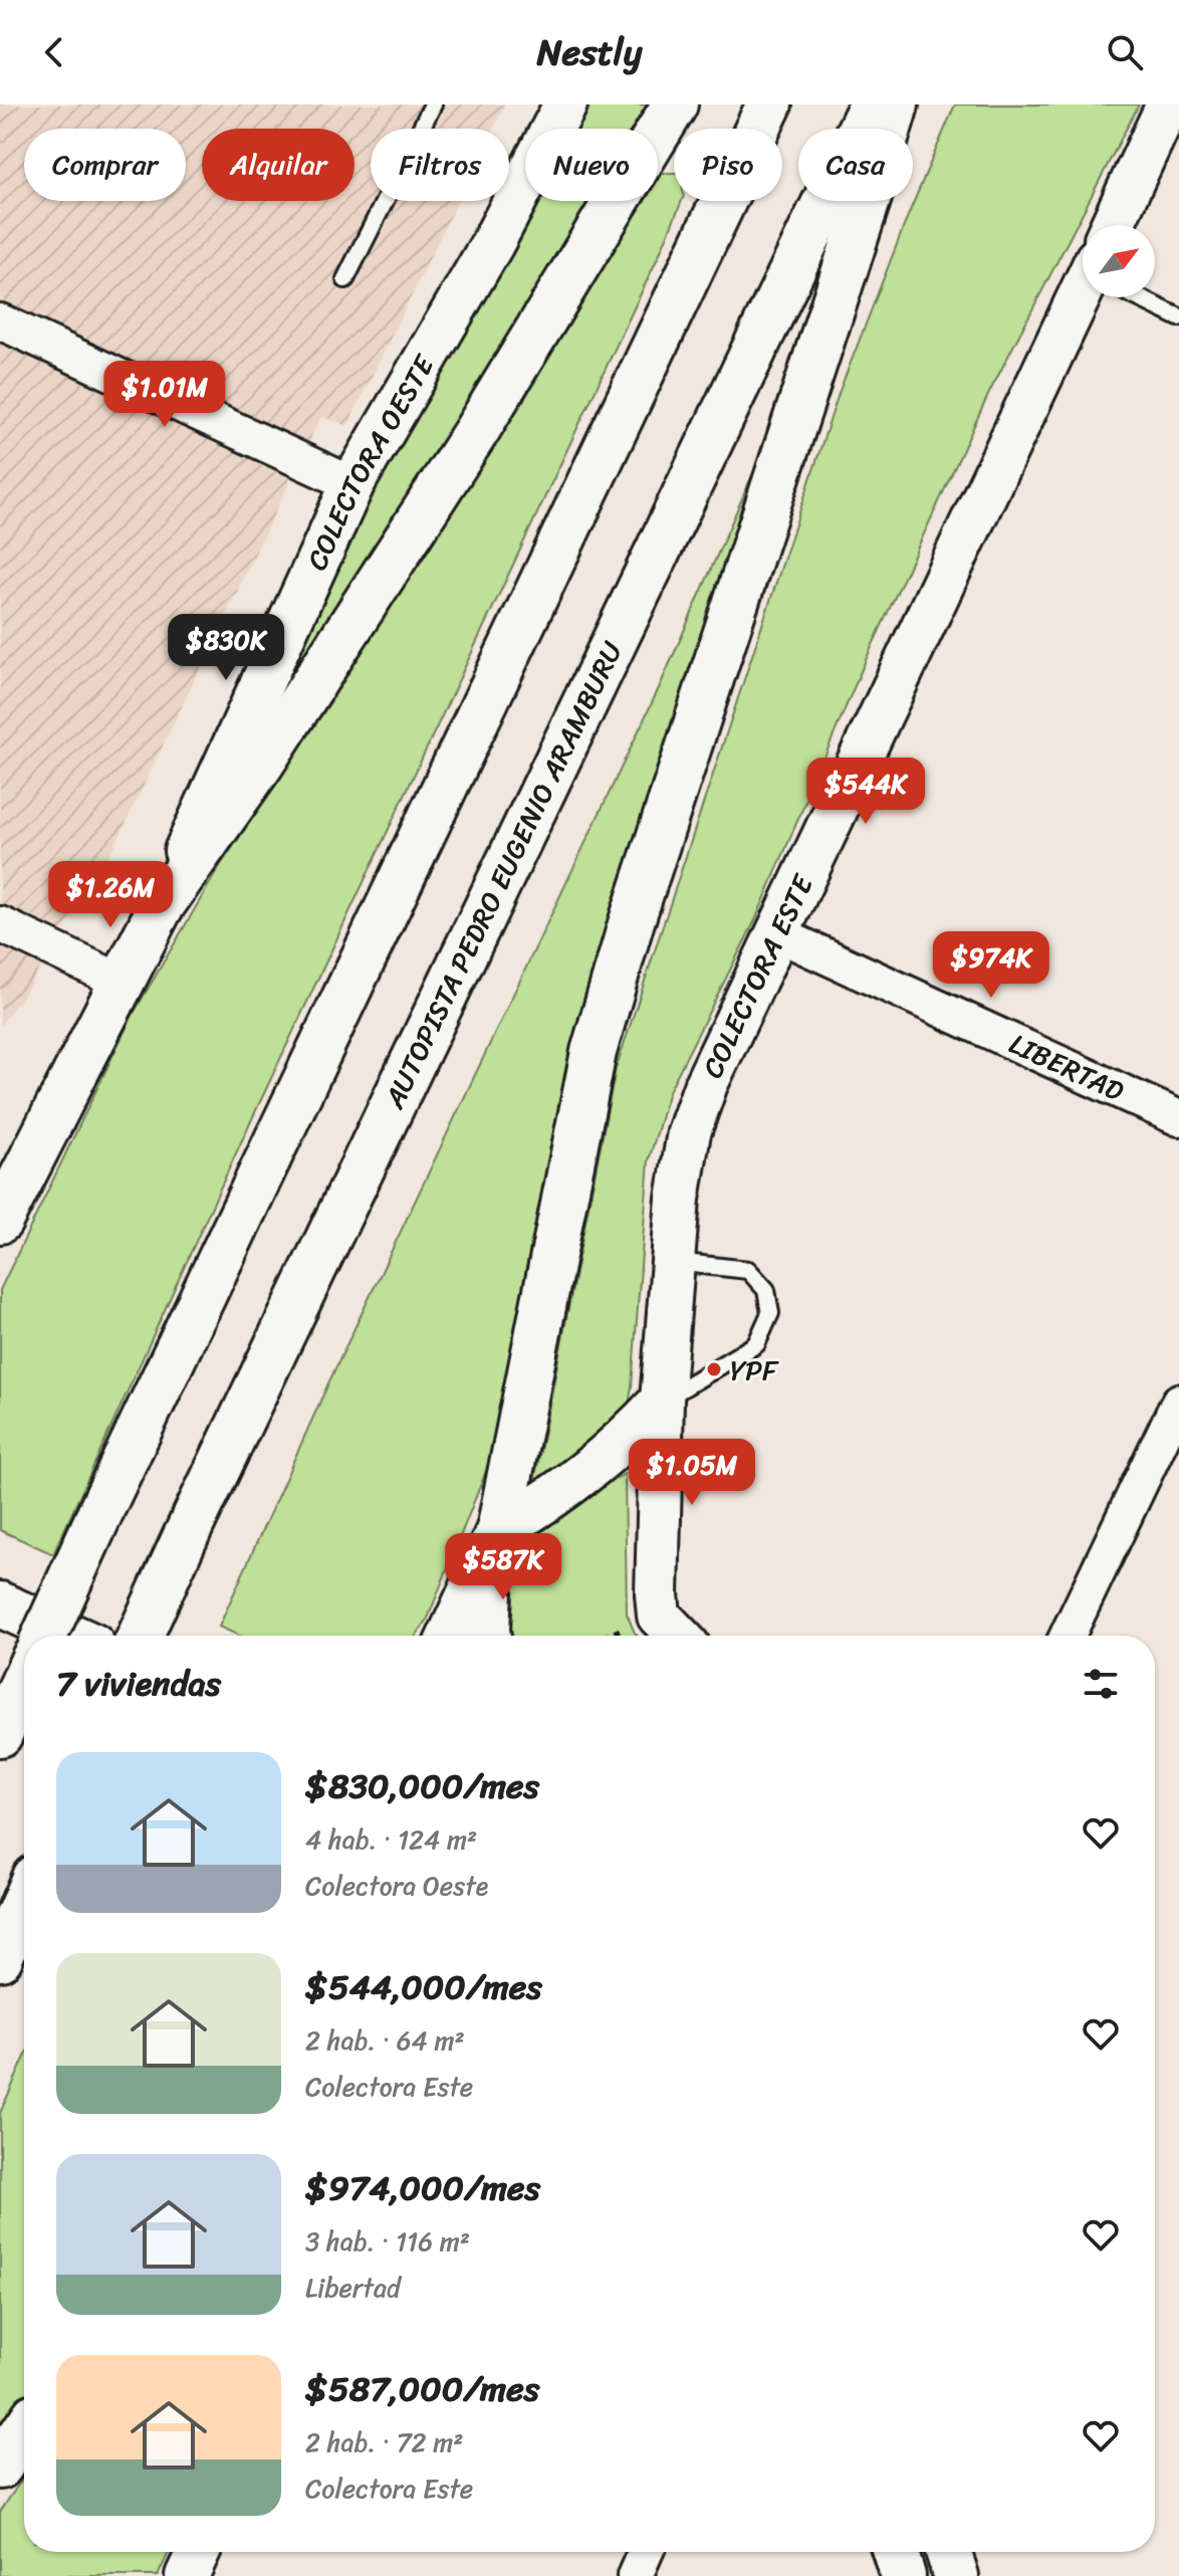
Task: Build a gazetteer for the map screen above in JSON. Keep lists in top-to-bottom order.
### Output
{
  "streets": {
    "main road": ["COLECTORA OESTE", "AUTOPISTA PEDRO EUGENIO ARAMBURU"],
    "street": ["COLECTORA ESTE", "LIBERTAD"]
  },
  "crossings": [
    ["COLECTORA ESTE", "LIBERTAD"]
  ],
  "places": ["YPF"],
  "north": "top right",
  "page": {
    "header": "Nestly",
    "chip": [
      "Comprar",
      "Alquilar",
      "Filtros",
      "Nuevo",
      "Piso",
      "Casa"
    ],
    "price": [
      "$1.01M",
      "$830K",
      "$544K",
      "$1.26M",
      "$974K",
      "$1.05M",
      "$587K"
    ],
    "heading": "7 viviendas",
    "list": [
      {
        "name": "$830,000/mes",
        "note": "4 hab. · 124 m² · Colectora Oeste"
      },
      {
        "name": "$544,000/mes",
        "note": "2 hab. · 64 m² · Colectora Este"
      },
      {
        "name": "$974,000/mes",
        "note": "3 hab. · 116 m² · Libertad"
      },
      {
        "name": "$587,000/mes",
        "note": "2 hab. · 72 m² · Colectora Este"
      }
    ]
  }
}
